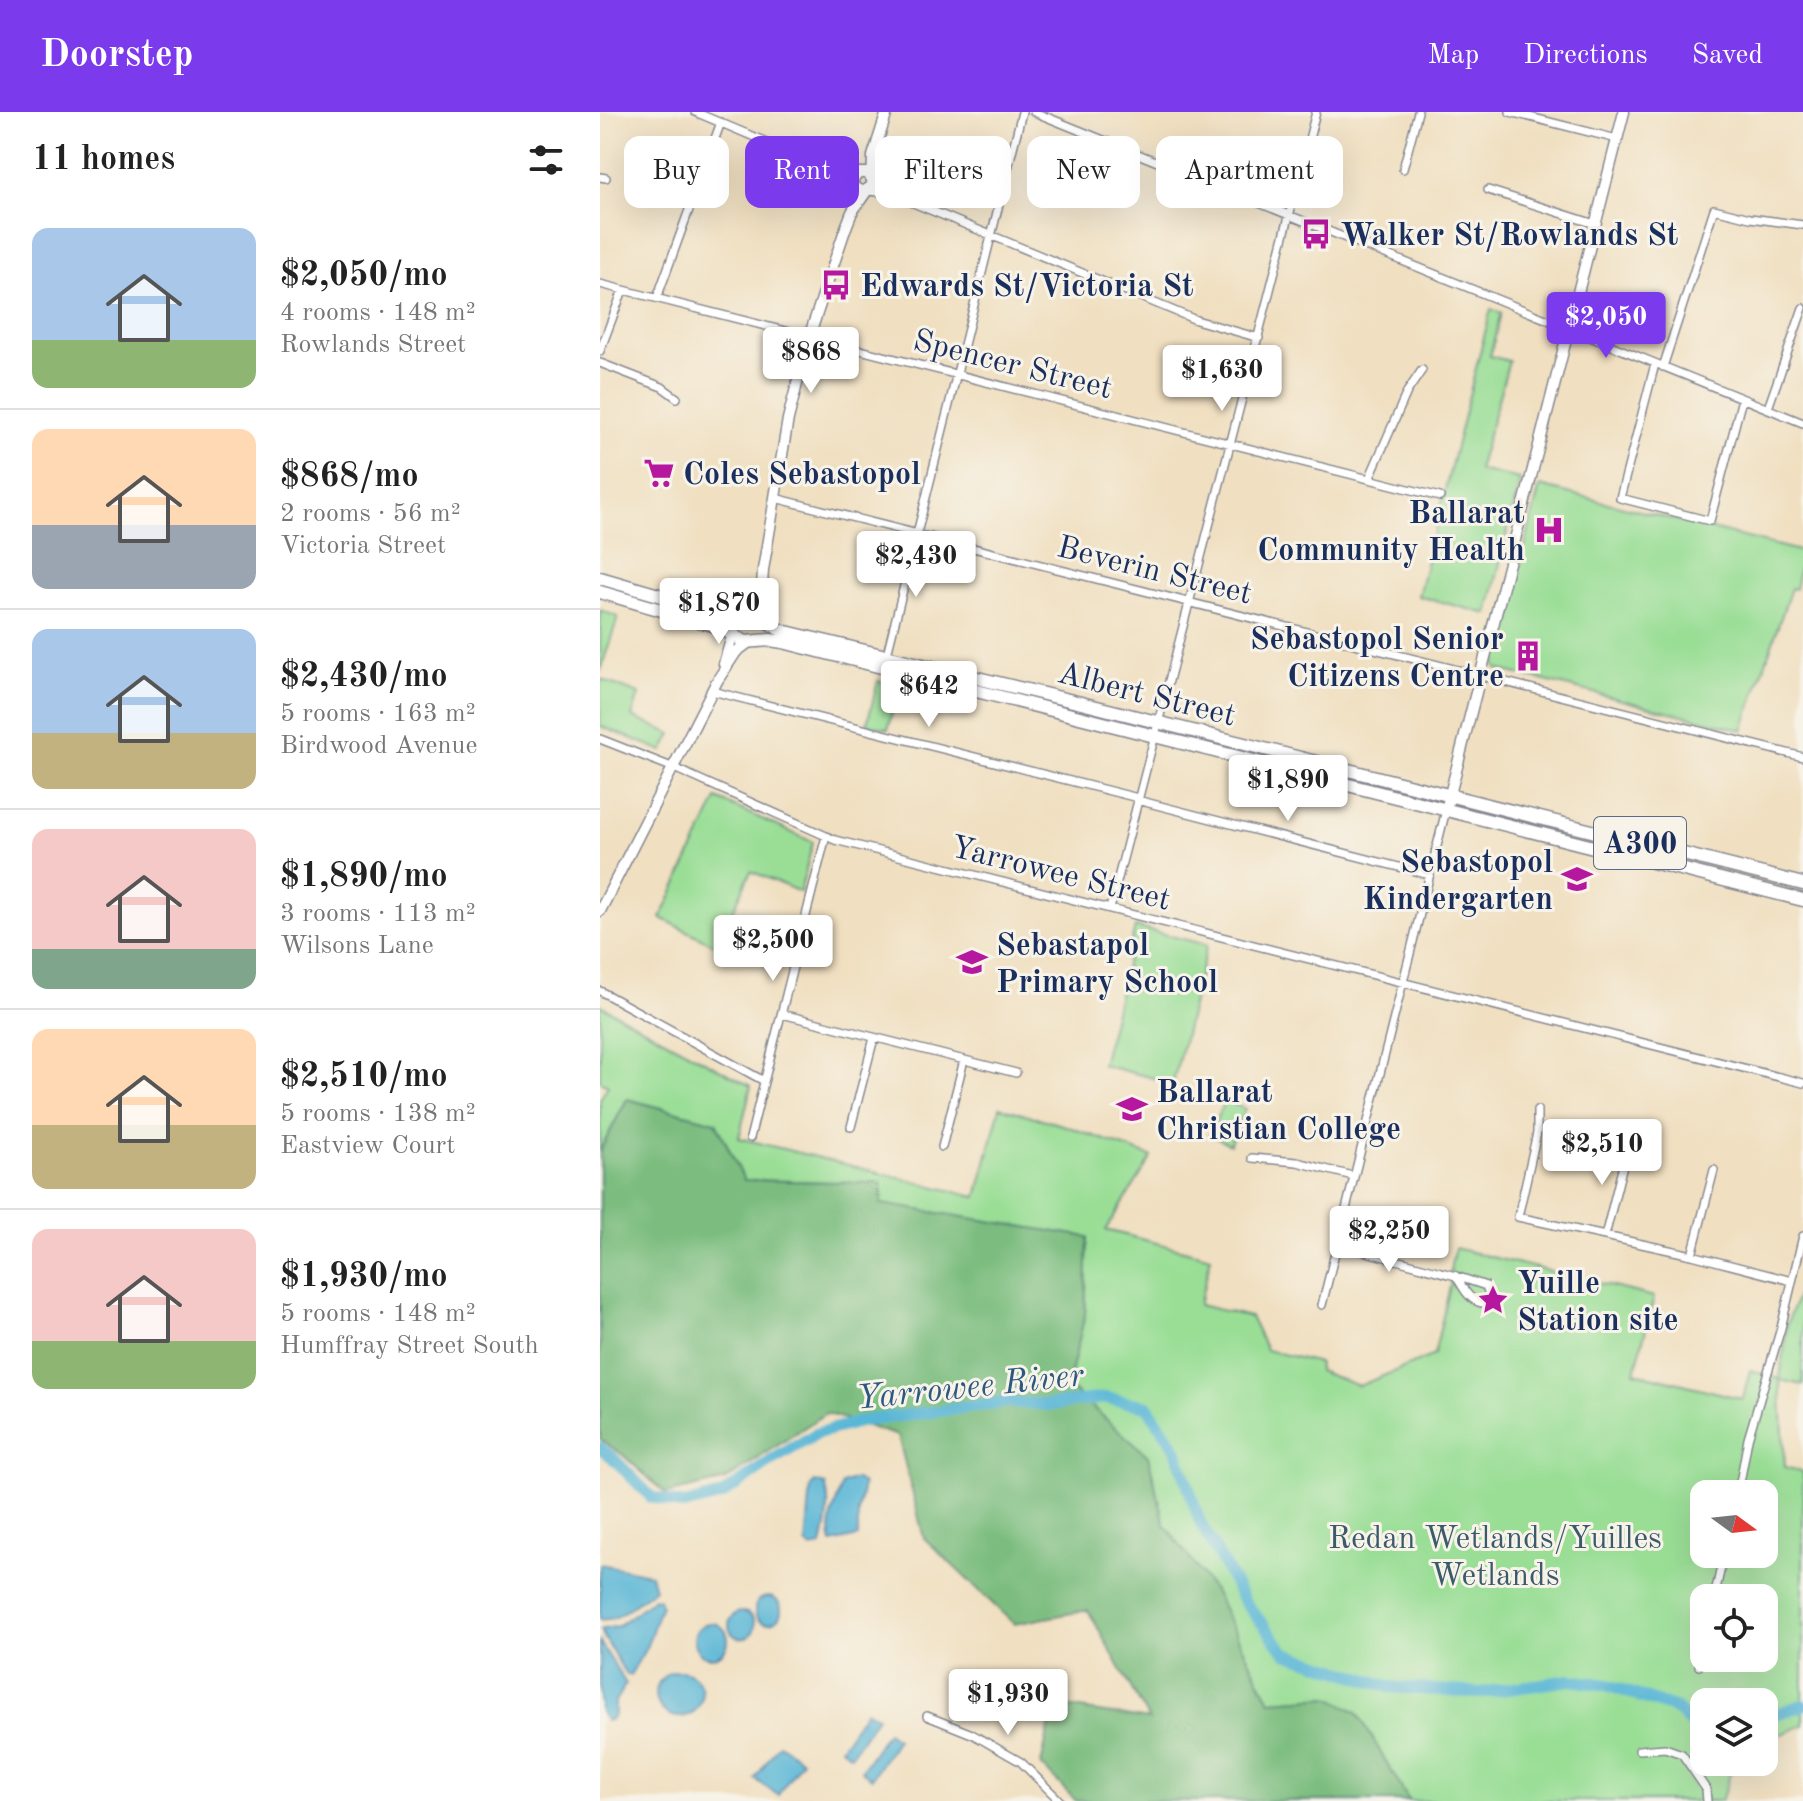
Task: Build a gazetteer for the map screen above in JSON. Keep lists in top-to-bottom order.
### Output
{
  "streets": {
    "highway": ["Albert Street", "A300"],
    "street": ["Spencer Street", "Beverin Street", "Yarrowee Street"]
  },
  "water": ["Yarrowee River"],
  "parks": ["Redan Wetlands/Yuilles Wetlands"],
  "places": {
    "bus stop": ["Walker St/Rowlands St", "Edwards St/Victoria St"],
    "supermarket": ["Coles Sebastopol"],
    "hospital": ["Ballarat Community Health"],
    "building": ["Sebastopol Senior Citizens Centre"],
    "school or university": ["Sebastopol Kindergarten", "Sebastapol Primary School", "Ballarat Christian College"],
    "place": ["Yuille Station site"]
  },
  "north": "right",
  "page": {
    "header": "Doorstep",
    "nav": ["Map", "Directions", "Saved"],
    "heading": "11 homes",
    "chip": [
      "Buy",
      "Rent",
      "Filters",
      "New",
      "Apartment"
    ],
    "list": [
      {
        "name": "$2,050/mo",
        "note": "4 rooms · 148 m² · Rowlands Street"
      },
      {
        "name": "$868/mo",
        "note": "2 rooms · 56 m² · Victoria Street"
      },
      {
        "name": "$2,430/mo",
        "note": "5 rooms · 163 m² · Birdwood Avenue"
      },
      {
        "name": "$1,890/mo",
        "note": "3 rooms · 113 m² · Wilsons Lane"
      },
      {
        "name": "$2,510/mo",
        "note": "5 rooms · 138 m² · Eastview Court"
      },
      {
        "name": "$1,930/mo",
        "note": "5 rooms · 148 m² · Humffray Street South"
      }
    ],
    "price": [
      "$2,050",
      "$868",
      "$1,630",
      "$2,430",
      "$1,870",
      "$642",
      "$1,890",
      "$2,500",
      "$2,510",
      "$2,250",
      "$1,930"
    ]
  }
}
